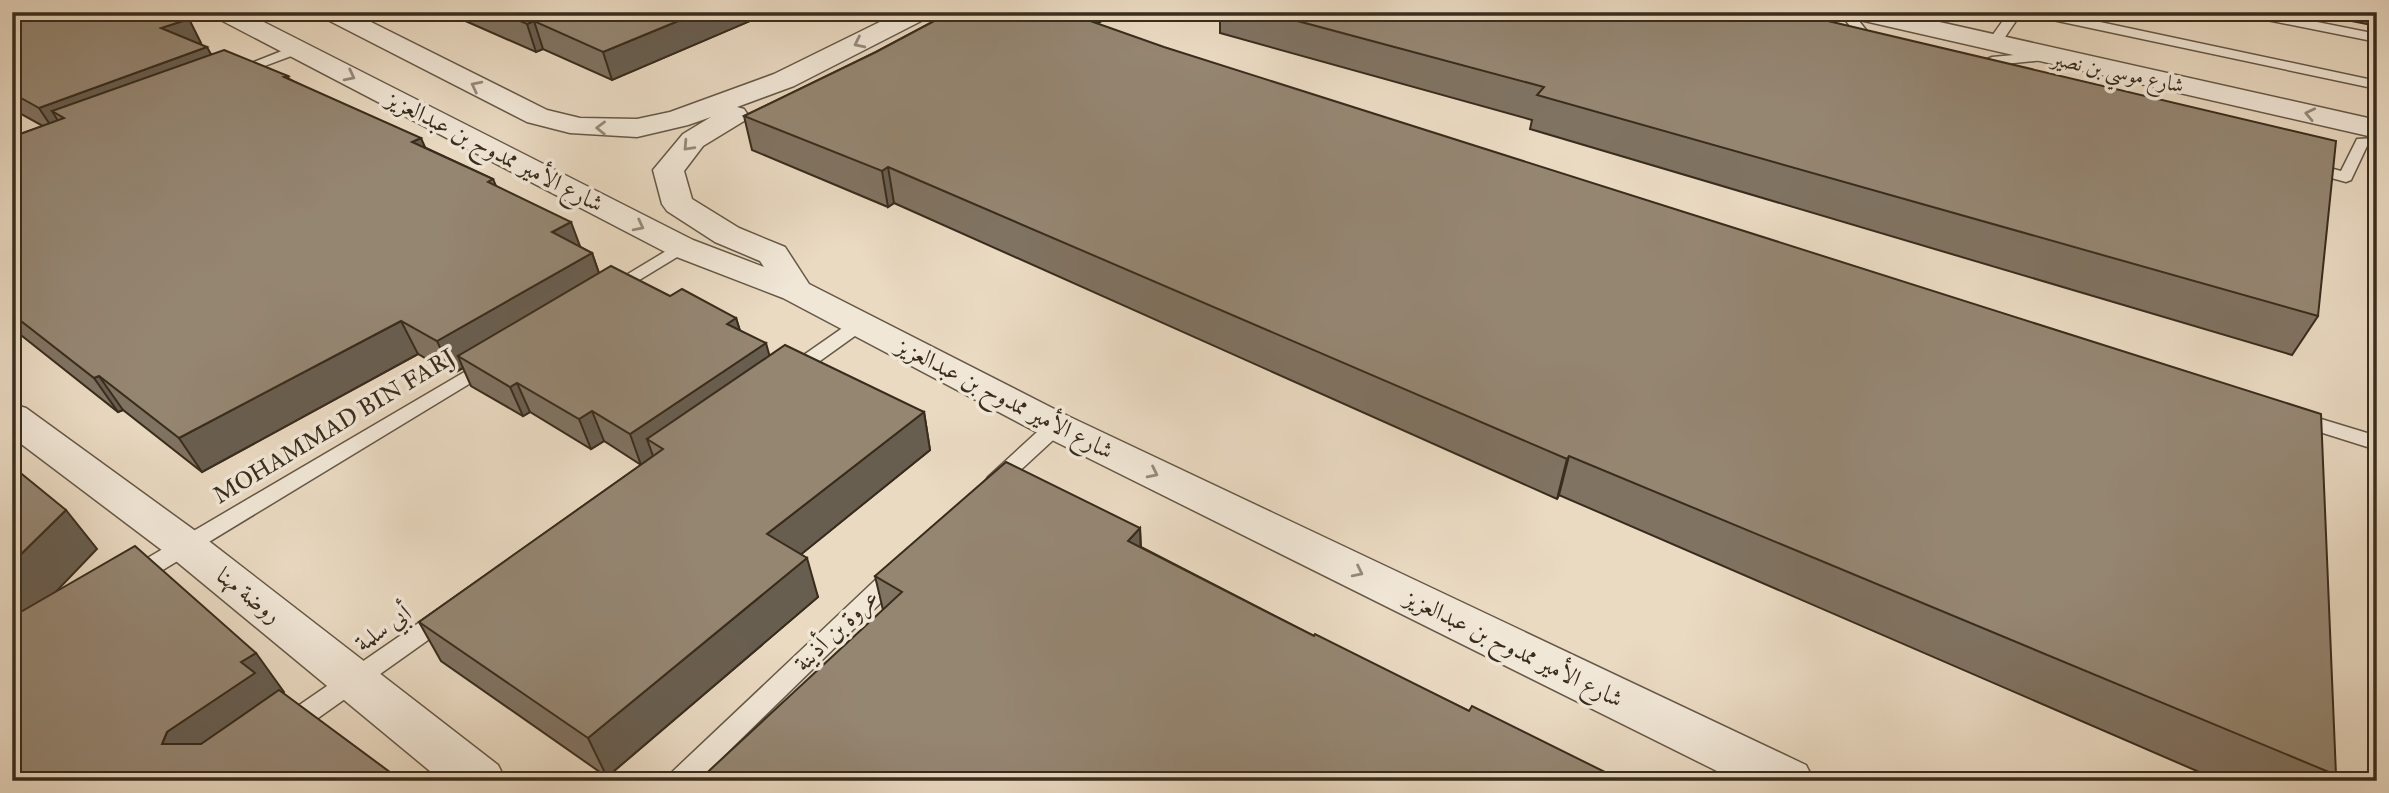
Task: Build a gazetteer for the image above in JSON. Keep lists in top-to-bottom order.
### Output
{
  "streets": {
    "street": ["شارع موسي بن نصير", "شارع الأمير ممدوح بن عبدالعزيز", "روضة مهنا"],
    "lane": ["MOHAMMAD BIN FARJ", "أبي سلمة", "عروة بن أذينة"]
  },
  "crossings": [
    ["MOHAMMAD BIN FARJ", "روضة مهنا"],
    ["روضة مهنا", "أبي سلمة"]
  ],
  "one_way": ["شارع موسي بن نصير"]
}
